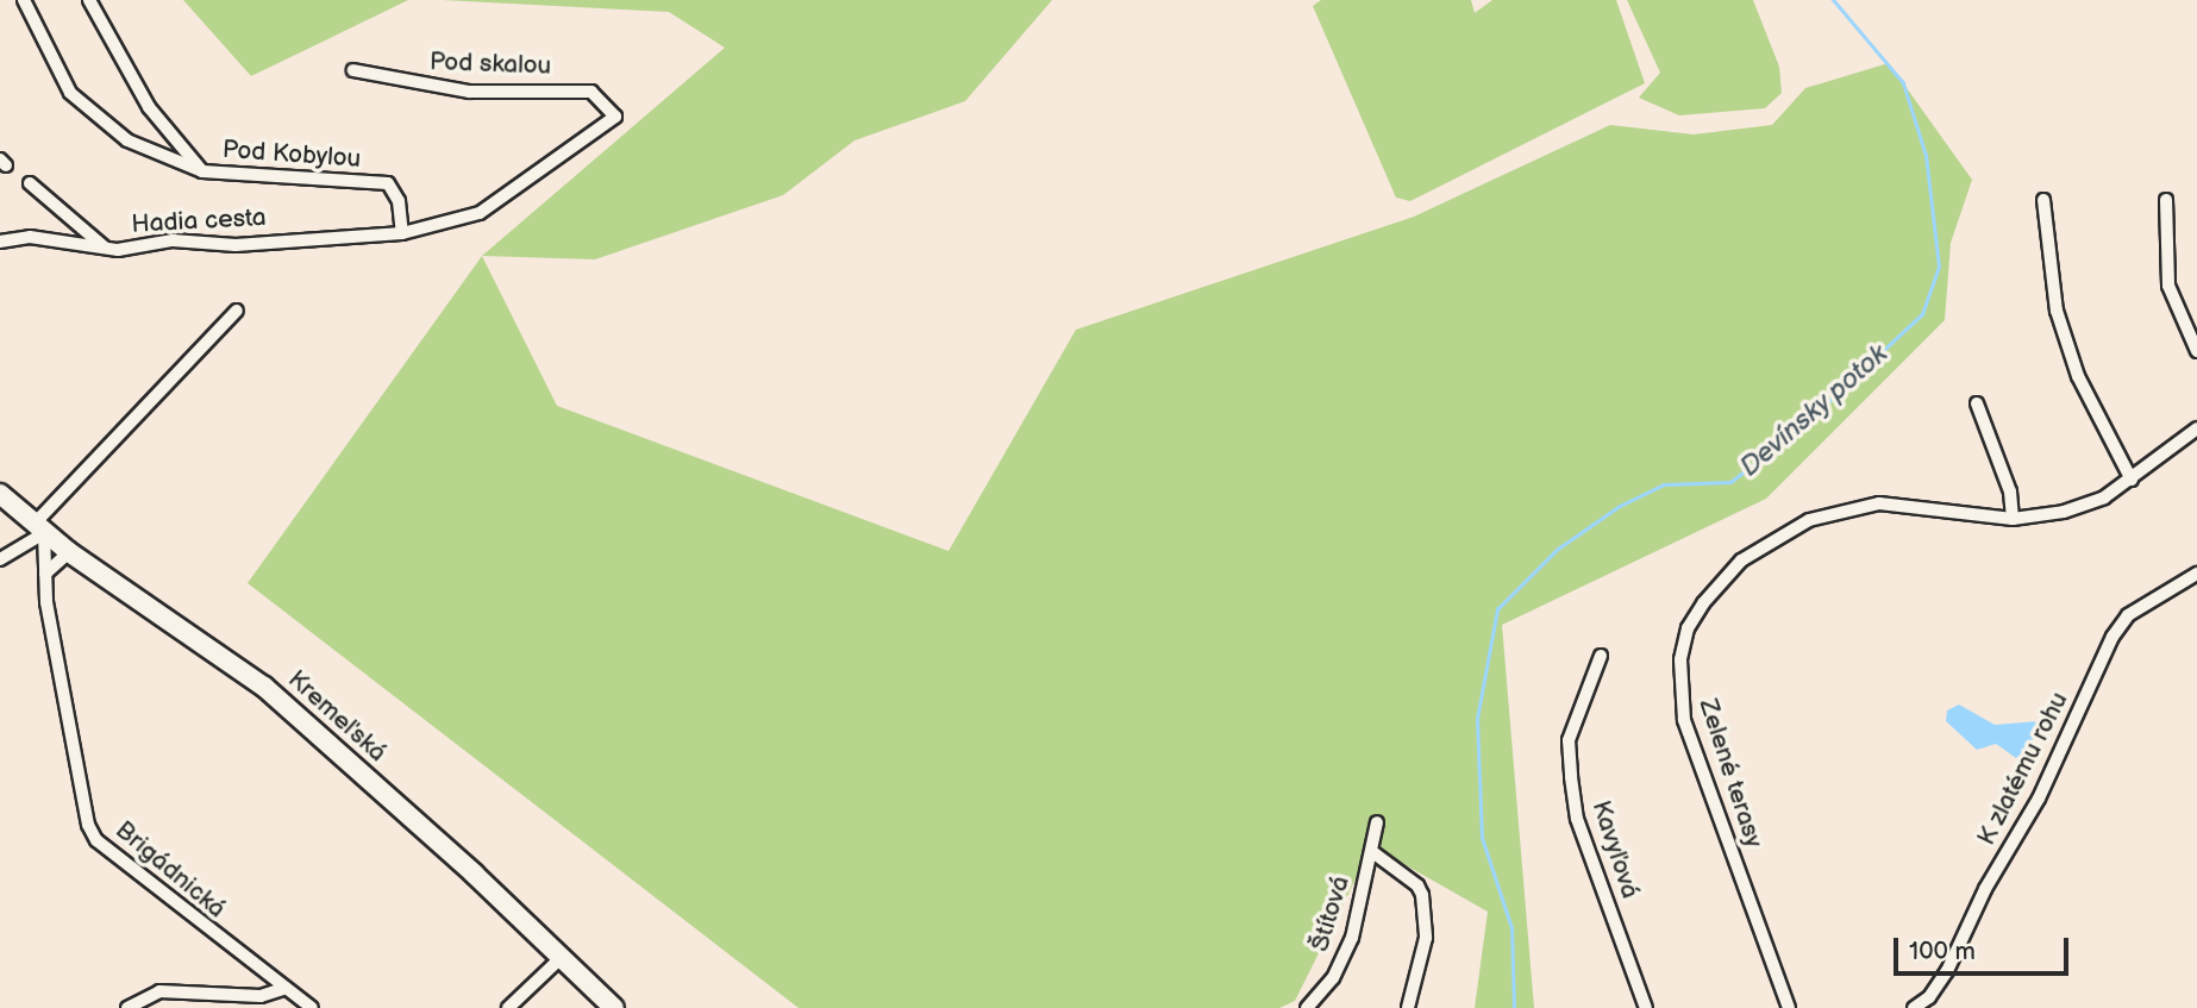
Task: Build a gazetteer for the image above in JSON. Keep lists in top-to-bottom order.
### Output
{
  "streets": {
    "street": [
      "Pod skalou",
      "Pod Kobylou",
      "Hadia cesta",
      "Kremeľská",
      "K zlatému rohu",
      "Zelené terasy",
      "Kavyľová",
      "Brigádnická",
      "Štítová"
    ]
  },
  "crossings": [
    ["Pod skalou", "Pod Kobylou"],
    ["Pod skalou", "Hadia cesta"],
    ["Pod Kobylou", "Hadia cesta"],
    ["Kremeľská", "Brigádnická"]
  ],
  "water": ["Devínsky potok"],
  "scale_bar": "100 m"
}
